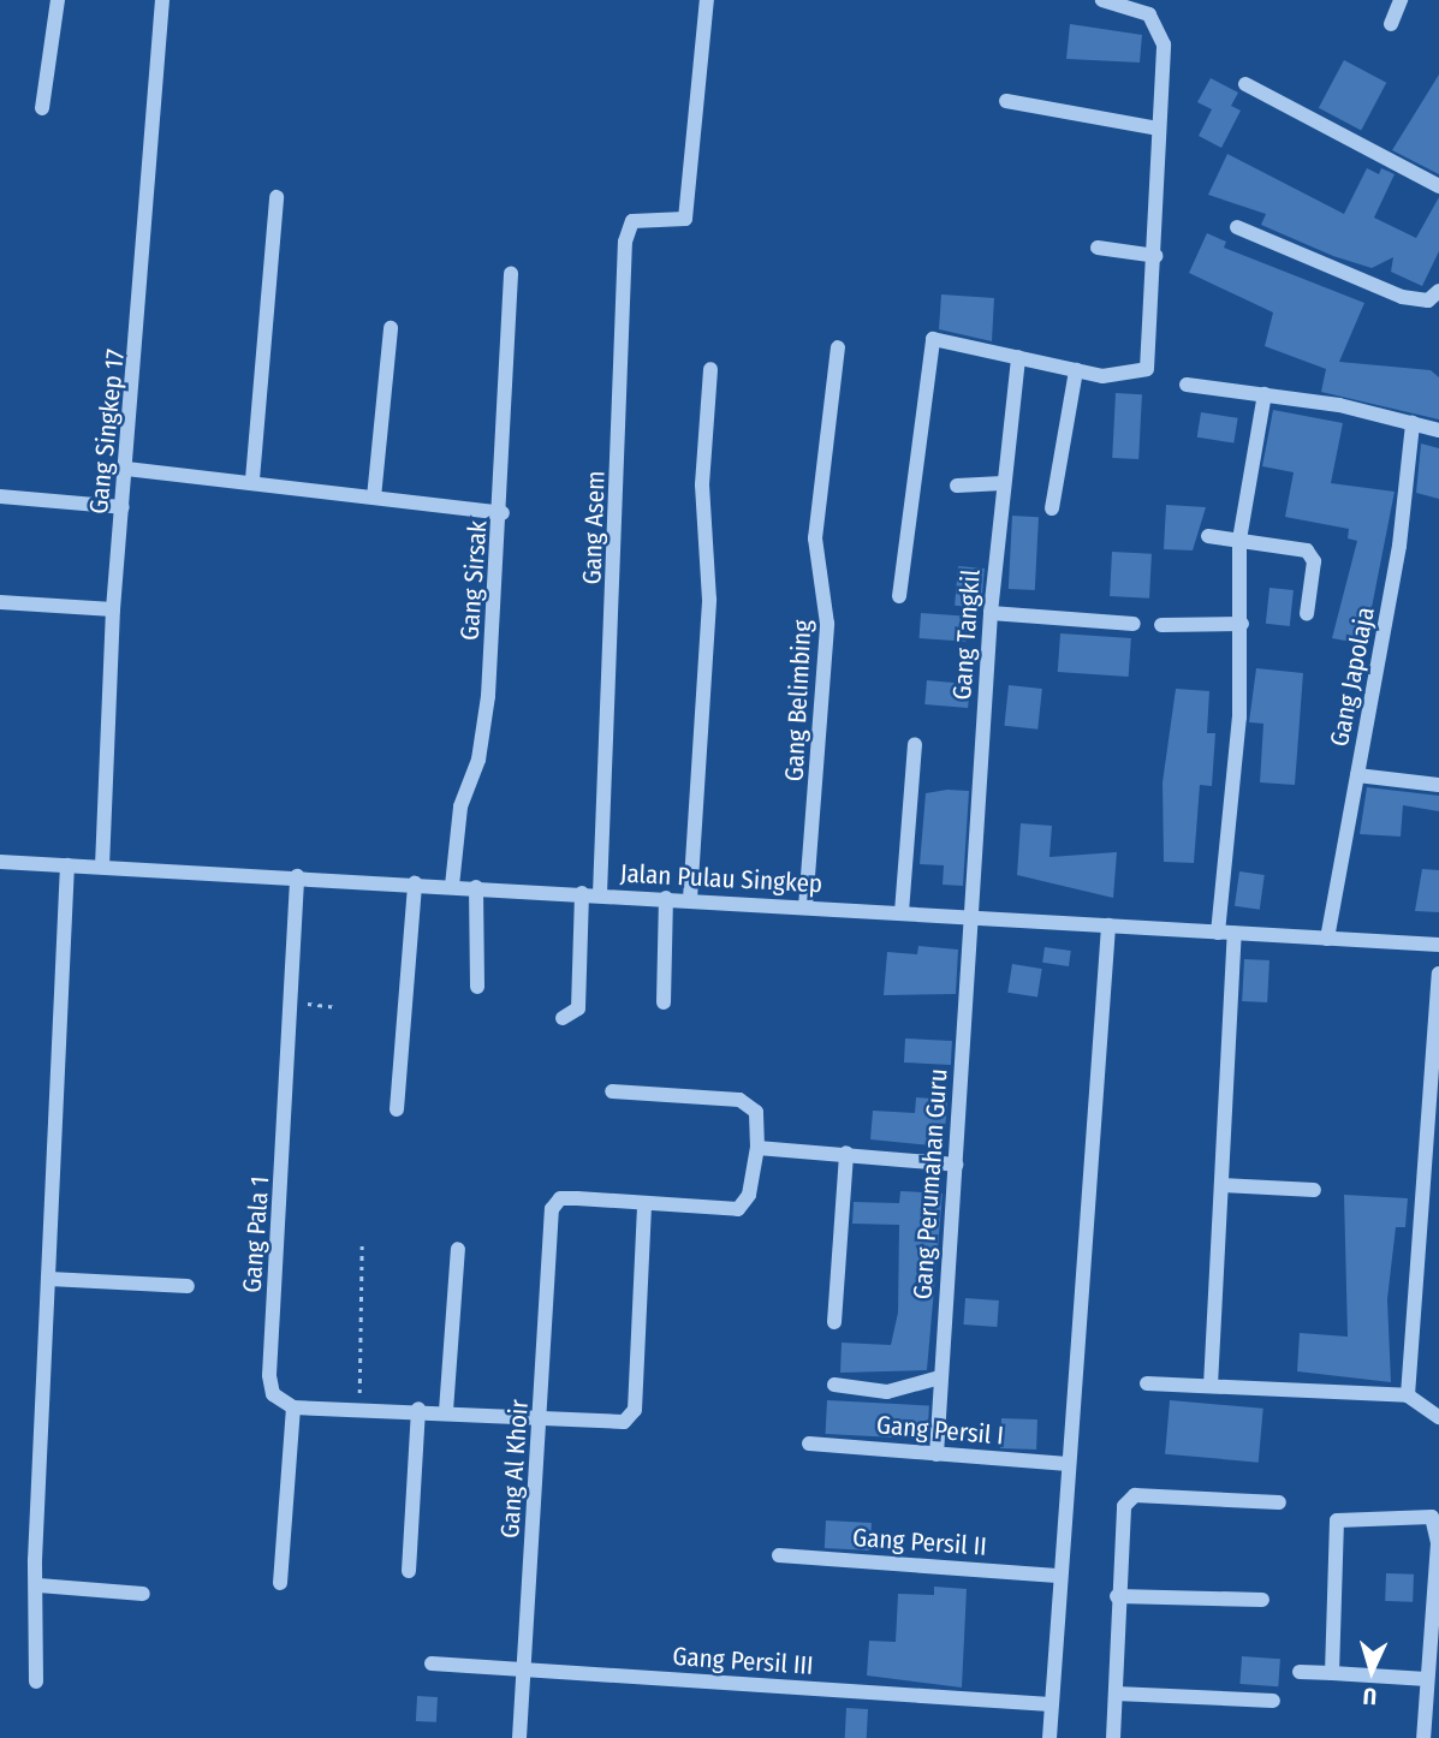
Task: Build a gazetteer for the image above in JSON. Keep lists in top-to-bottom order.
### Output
{
  "streets": {
    "street": [
      "Gang Singkep 17",
      "Gang Asem",
      "Gang Sirsak",
      "Gang Tangkil",
      "Gang Japolaja",
      "Gang Belimbing",
      "Jalan Pulau Singkep",
      "Gang Perumahan Guru",
      "Gang Pala 1",
      "Gang Persil I",
      "Gang Al Khoir",
      "Gang Persil II",
      "Gang Persil III"
    ]
  },
  "crossings": [
    ["Gang Singkep 17", "Jalan Pulau Singkep"],
    ["Gang Asem", "Jalan Pulau Singkep"],
    ["Gang Sirsak", "Jalan Pulau Singkep"],
    ["Gang Tangkil", "Jalan Pulau Singkep"],
    ["Gang Tangkil", "Gang Perumahan Guru"],
    ["Gang Japolaja", "Jalan Pulau Singkep"],
    ["Gang Belimbing", "Jalan Pulau Singkep"],
    ["Jalan Pulau Singkep", "Gang Perumahan Guru"],
    ["Jalan Pulau Singkep", "Gang Pala 1"],
    ["Gang Perumahan Guru", "Gang Persil I"],
    ["Gang Al Khoir", "Gang Persil III"]
  ],
  "north": "bottom"
}
